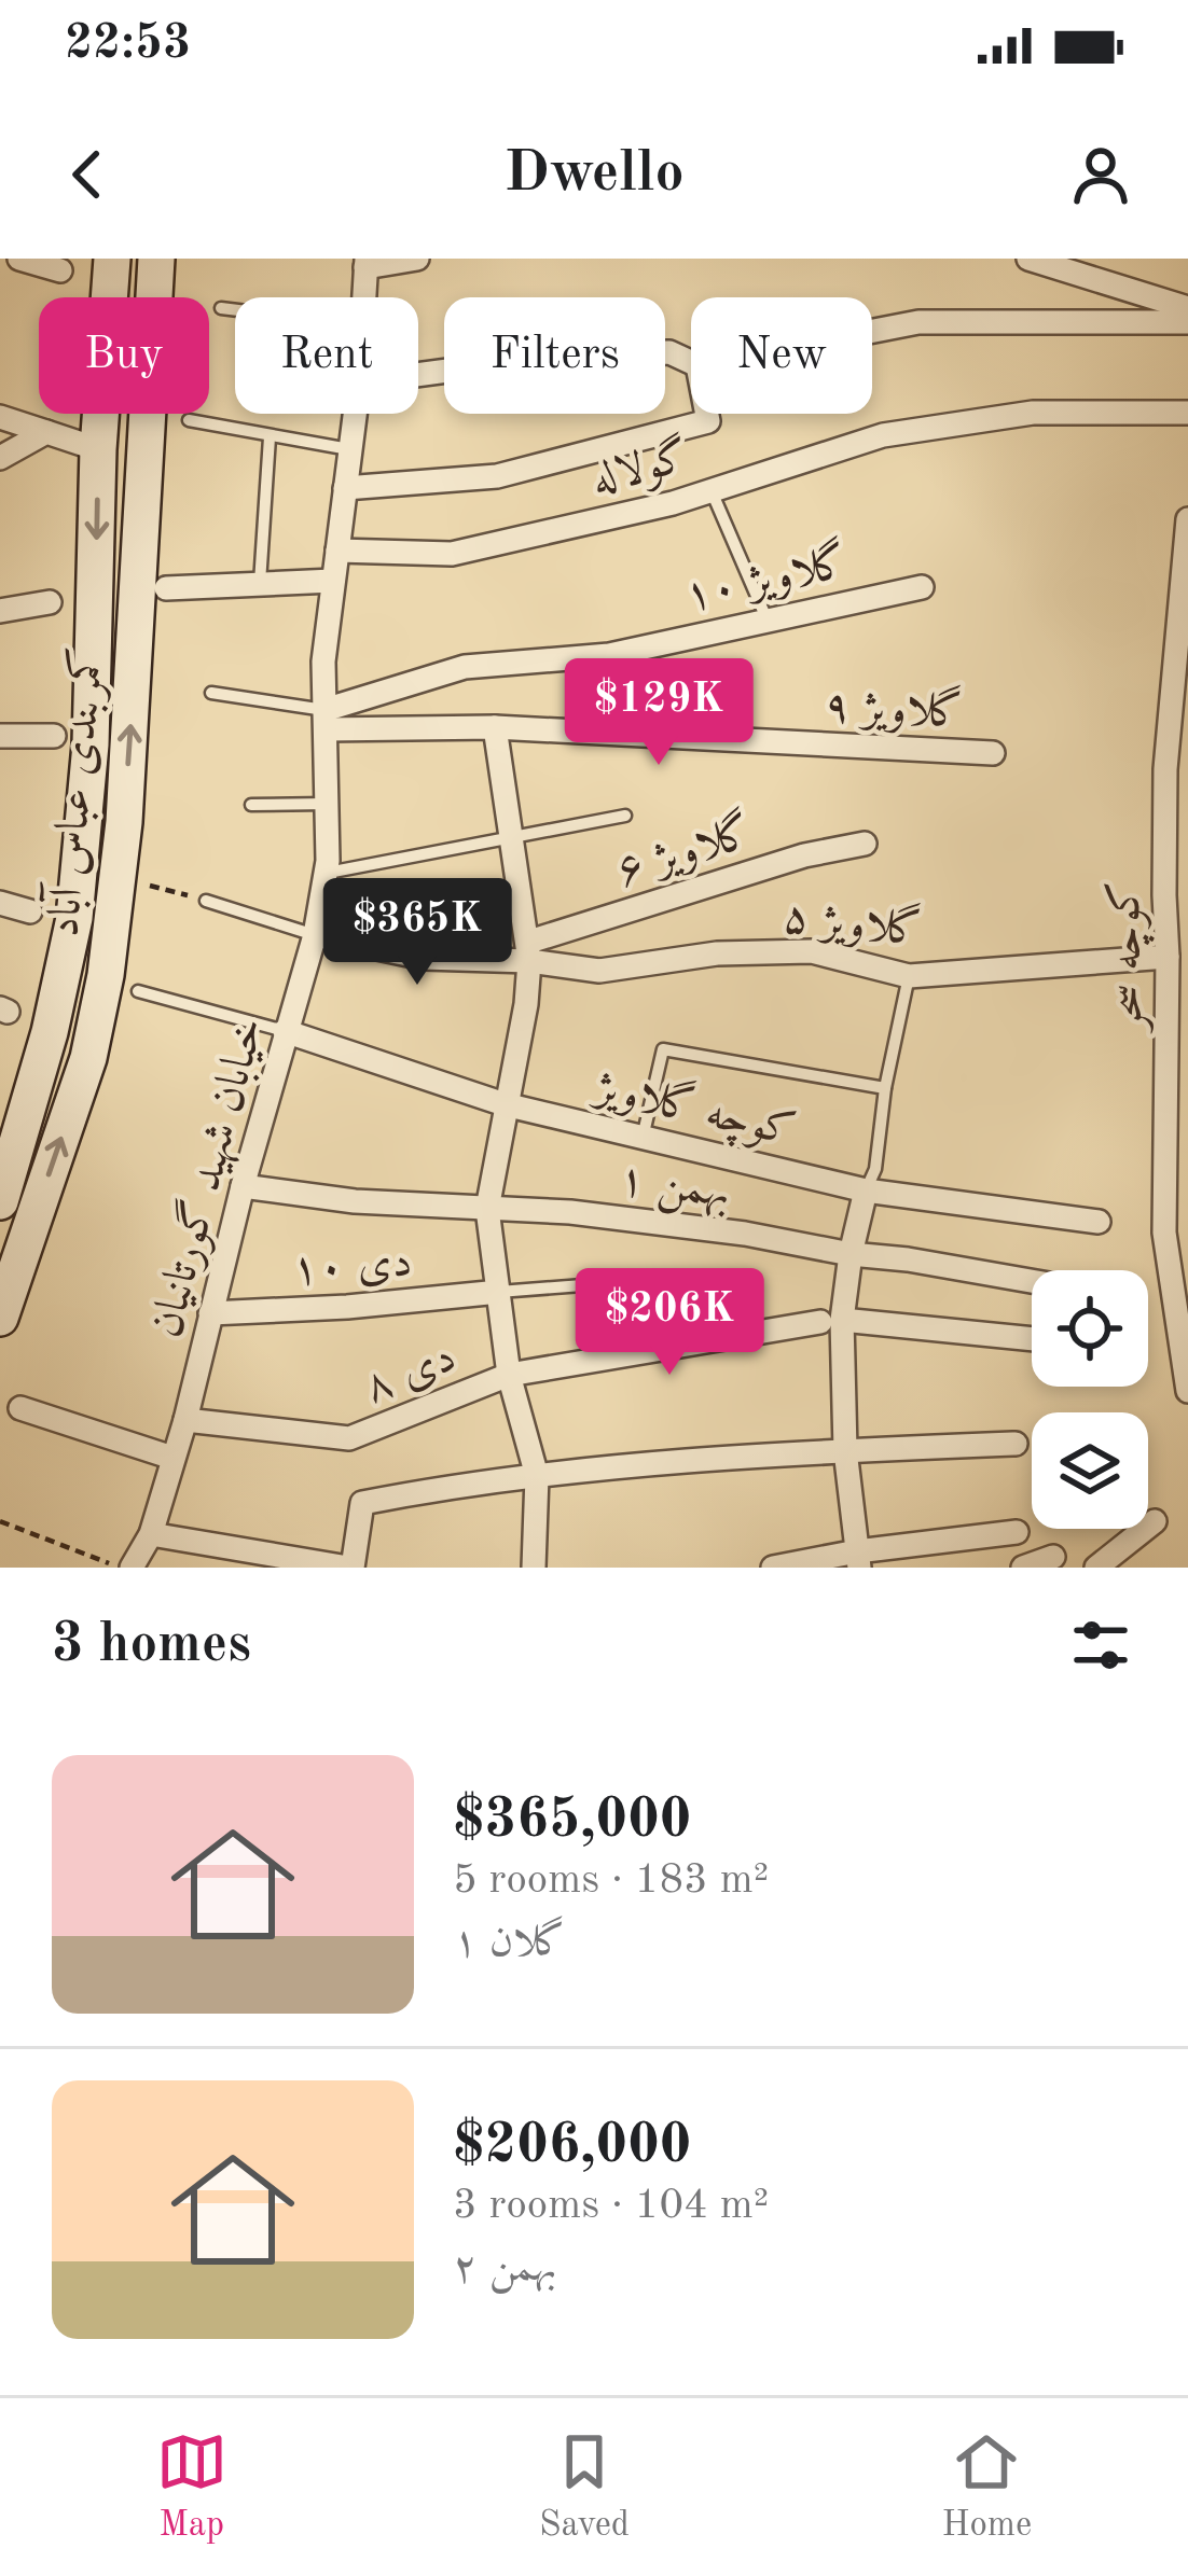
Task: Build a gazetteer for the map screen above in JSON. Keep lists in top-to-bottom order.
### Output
{
  "streets": {
    "main road": ["کمربندی عباس آباد"],
    "street": [
      "گولاله",
      "گلاویژ ۱۰",
      "گلاویژ ۹",
      "گلاویژ ۶",
      "گلاویژ ۵",
      "کوچه سحر",
      "کوچه گلاویژ",
      "خیابان شهید گورتانیان",
      "بهمن ۱",
      "دی ۱۰",
      "دی ۸"
    ]
  },
  "crossings": [
    ["گولاله", "خیابان شهید گورتانیان"],
    ["گلاویژ ۱۰", "گلاویژ ۹"],
    ["گلاویژ ۱۰", "خیابان شهید گورتانیان"],
    ["گلاویژ ۹", "خیابان شهید گورتانیان"],
    ["گلاویژ ۶", "گلاویژ ۵"],
    ["گلاویژ ۵", "کوچه سحر"],
    ["کوچه گلاویژ", "خیابان شهید گورتانیان"],
    ["خیابان شهید گورتانیان", "بهمن ۱"],
    ["خیابان شهید گورتانیان", "دی ۱۰"],
    ["خیابان شهید گورتانیان", "دی ۸"]
  ],
  "page": {
    "status": "22:53",
    "header": "Dwello",
    "chip": [
      "Buy",
      "Rent",
      "Filters",
      "New"
    ],
    "price": ["$129K", "$365K", "$206K"],
    "heading": "3 homes",
    "list": [
      {
        "name": "$365,000",
        "note": "5 rooms · 183 m² · گلان ۱"
      },
      {
        "name": "$206,000",
        "note": "3 rooms · 104 m² · بهمن ۲"
      }
    ],
    "tabs": ["Map", "Saved", "Home"]
  }
}
